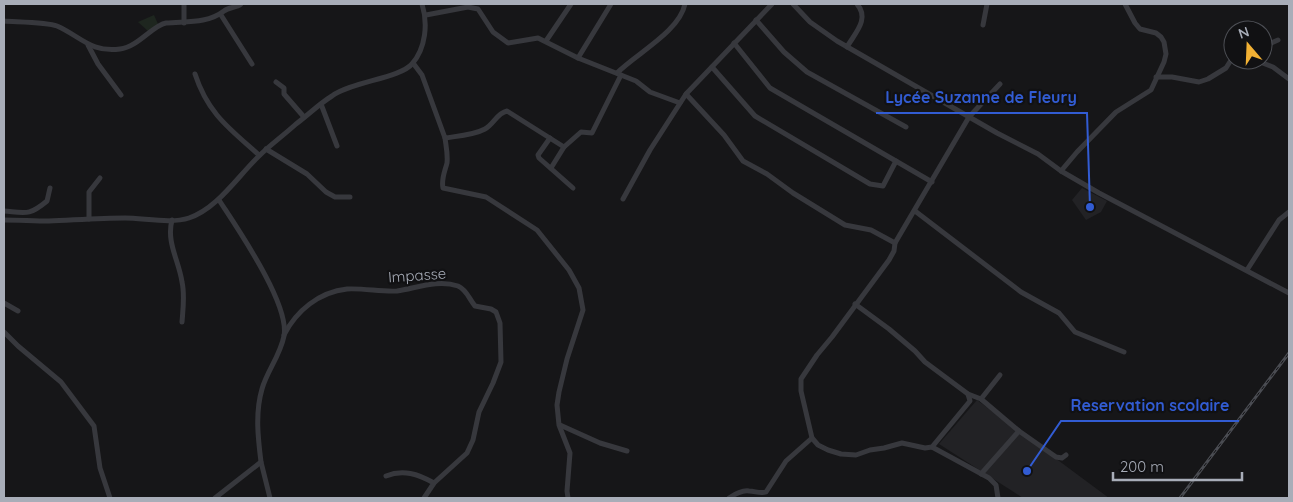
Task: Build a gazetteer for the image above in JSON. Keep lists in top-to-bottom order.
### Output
{
  "streets": {
    "street": ["Impasse"]
  },
  "places": ["Lycée Suzanne de Fleury", "Reservation scolaire"],
  "scale_bar": "200 m",
  "north": "top"
}
